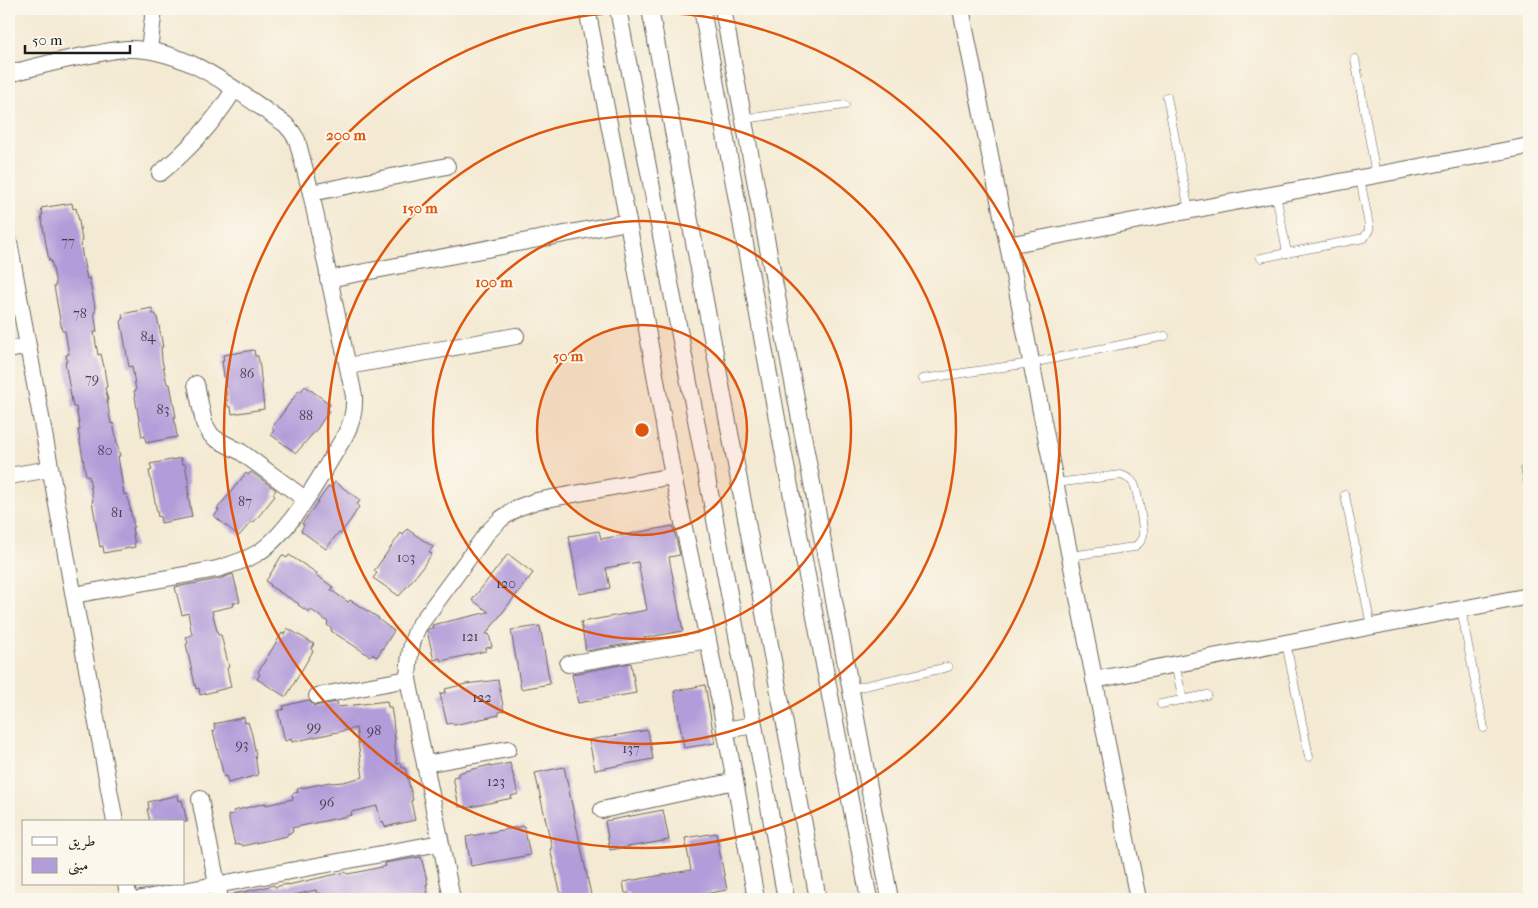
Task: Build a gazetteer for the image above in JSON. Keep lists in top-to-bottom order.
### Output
{
  "house_numbers": [
    "77",
    "78",
    "84",
    "86",
    "79",
    "83",
    "88",
    "80",
    "87",
    "81",
    "103",
    "120",
    "121",
    "122",
    "99",
    "98",
    "93",
    "137",
    "123",
    "96"
  ],
  "legend": ["طريق", "مبنى"],
  "scale_bar": "50 m",
  "rings": [
    "200 m",
    "150 m",
    "100 m",
    "50 m"
  ]
}
